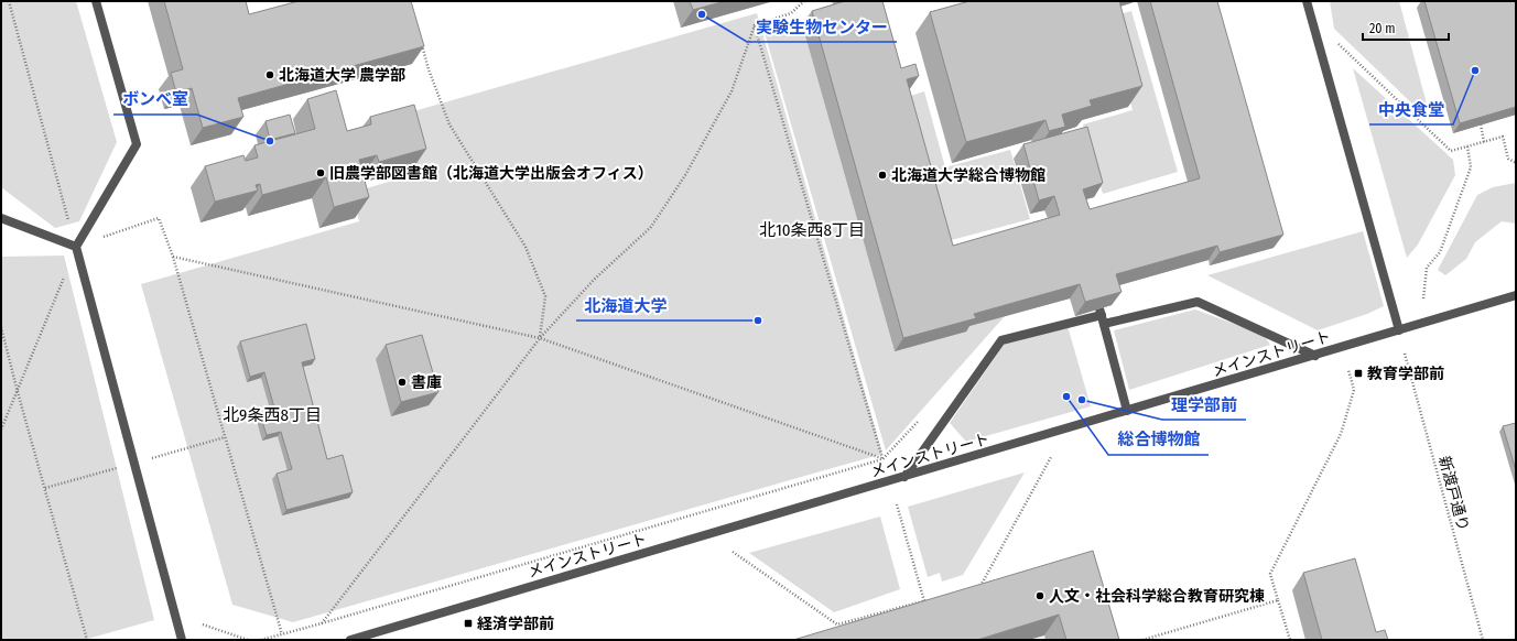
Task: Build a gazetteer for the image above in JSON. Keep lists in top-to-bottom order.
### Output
{
  "streets": {
    "street": ["メインストリート"],
    "path": ["新渡戸通り"]
  },
  "districts": ["北10条西8丁目", "北9条西8丁目"],
  "places": {
    "other": [
      "実験生物センター",
      "中央食堂",
      "北海道大学 農学部",
      "ボンベ室",
      "旧農学部図書館（北海道大学出版会オフィス）",
      "北海道大学総合博物館",
      "北海道大学",
      "書庫",
      "総合博物館",
      "理学部前",
      "人文・社会科学総合教育研究棟"
    ],
    "transit": ["教育学部前", "経済学部前"]
  },
  "scale_bar": "20 m"
}
